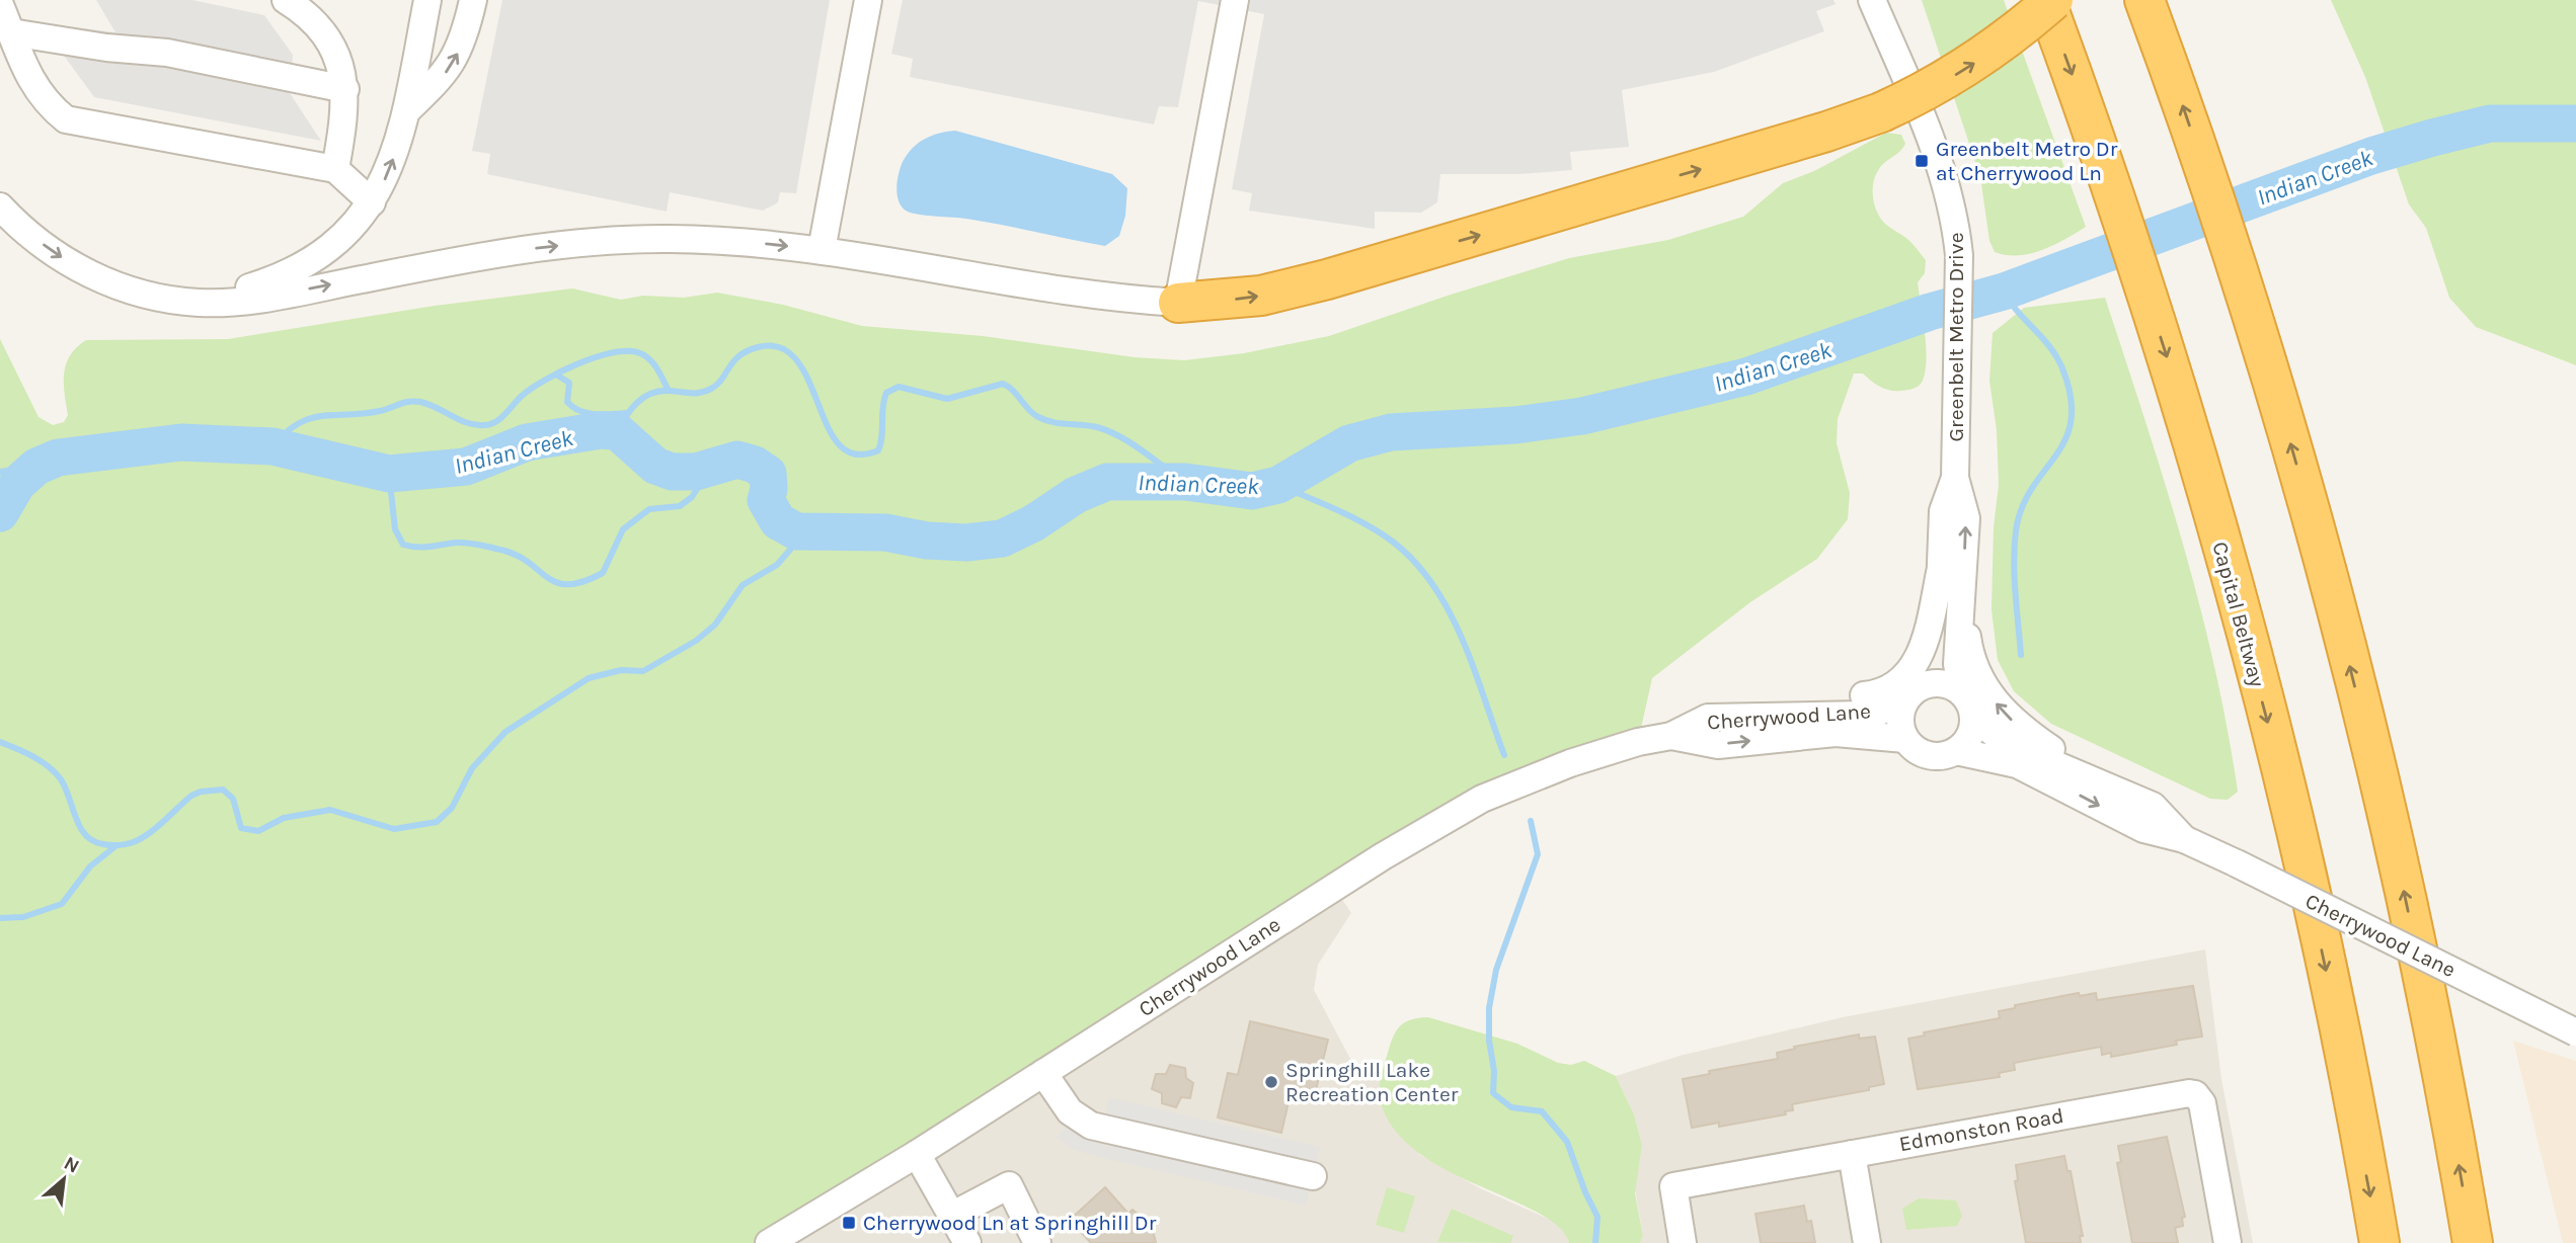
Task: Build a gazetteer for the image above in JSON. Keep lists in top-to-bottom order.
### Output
{
  "streets": {
    "highway": ["Capital Beltway"],
    "street": ["Greenbelt Metro Drive", "Cherrywood Lane", "Edmonston Road"]
  },
  "crossings": [
    ["Greenbelt Metro Drive", "Cherrywood Lane"]
  ],
  "water": ["Indian Creek"],
  "places": {
    "transit": ["Greenbelt Metro Dr at Cherrywood Ln", "Cherrywood Ln at Springhill Dr"],
    "other": ["Springhill Lake Recreation Center"]
  },
  "north": "top right"
}
